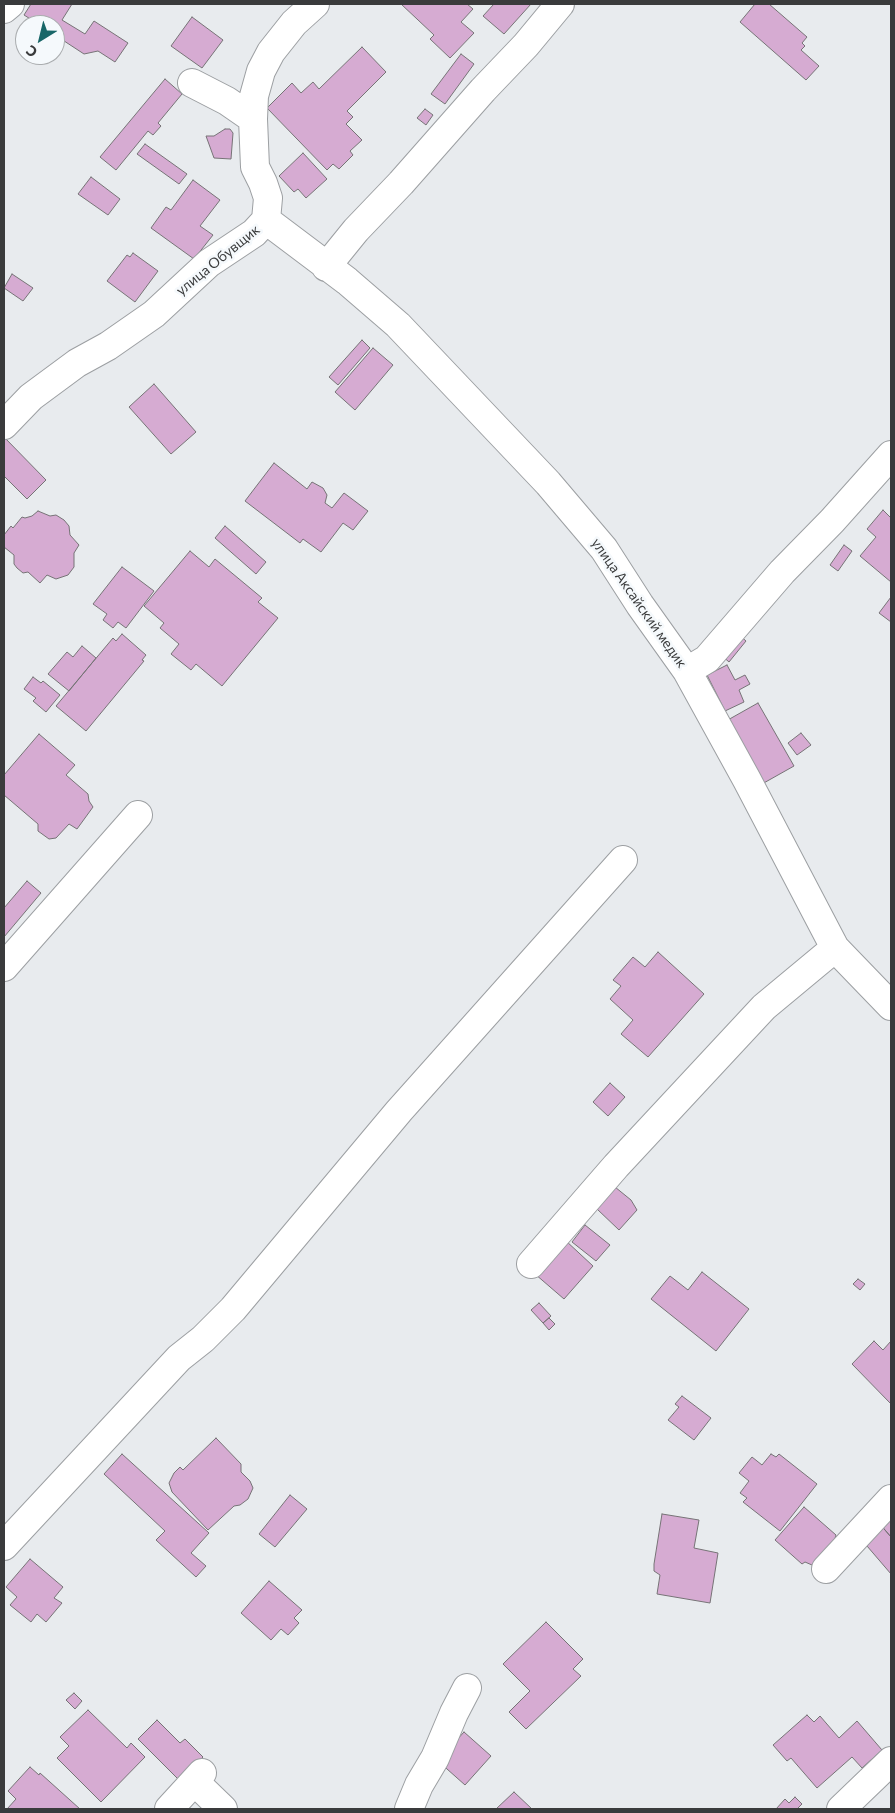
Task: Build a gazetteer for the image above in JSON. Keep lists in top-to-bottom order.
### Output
{
  "streets": {
    "street": ["улица Обувщик", "улица Аксайский медик"]
  },
  "crossings": [
    ["улица Обувщик", "улица Аксайский медик"]
  ],
  "north": "bottom left"
}
